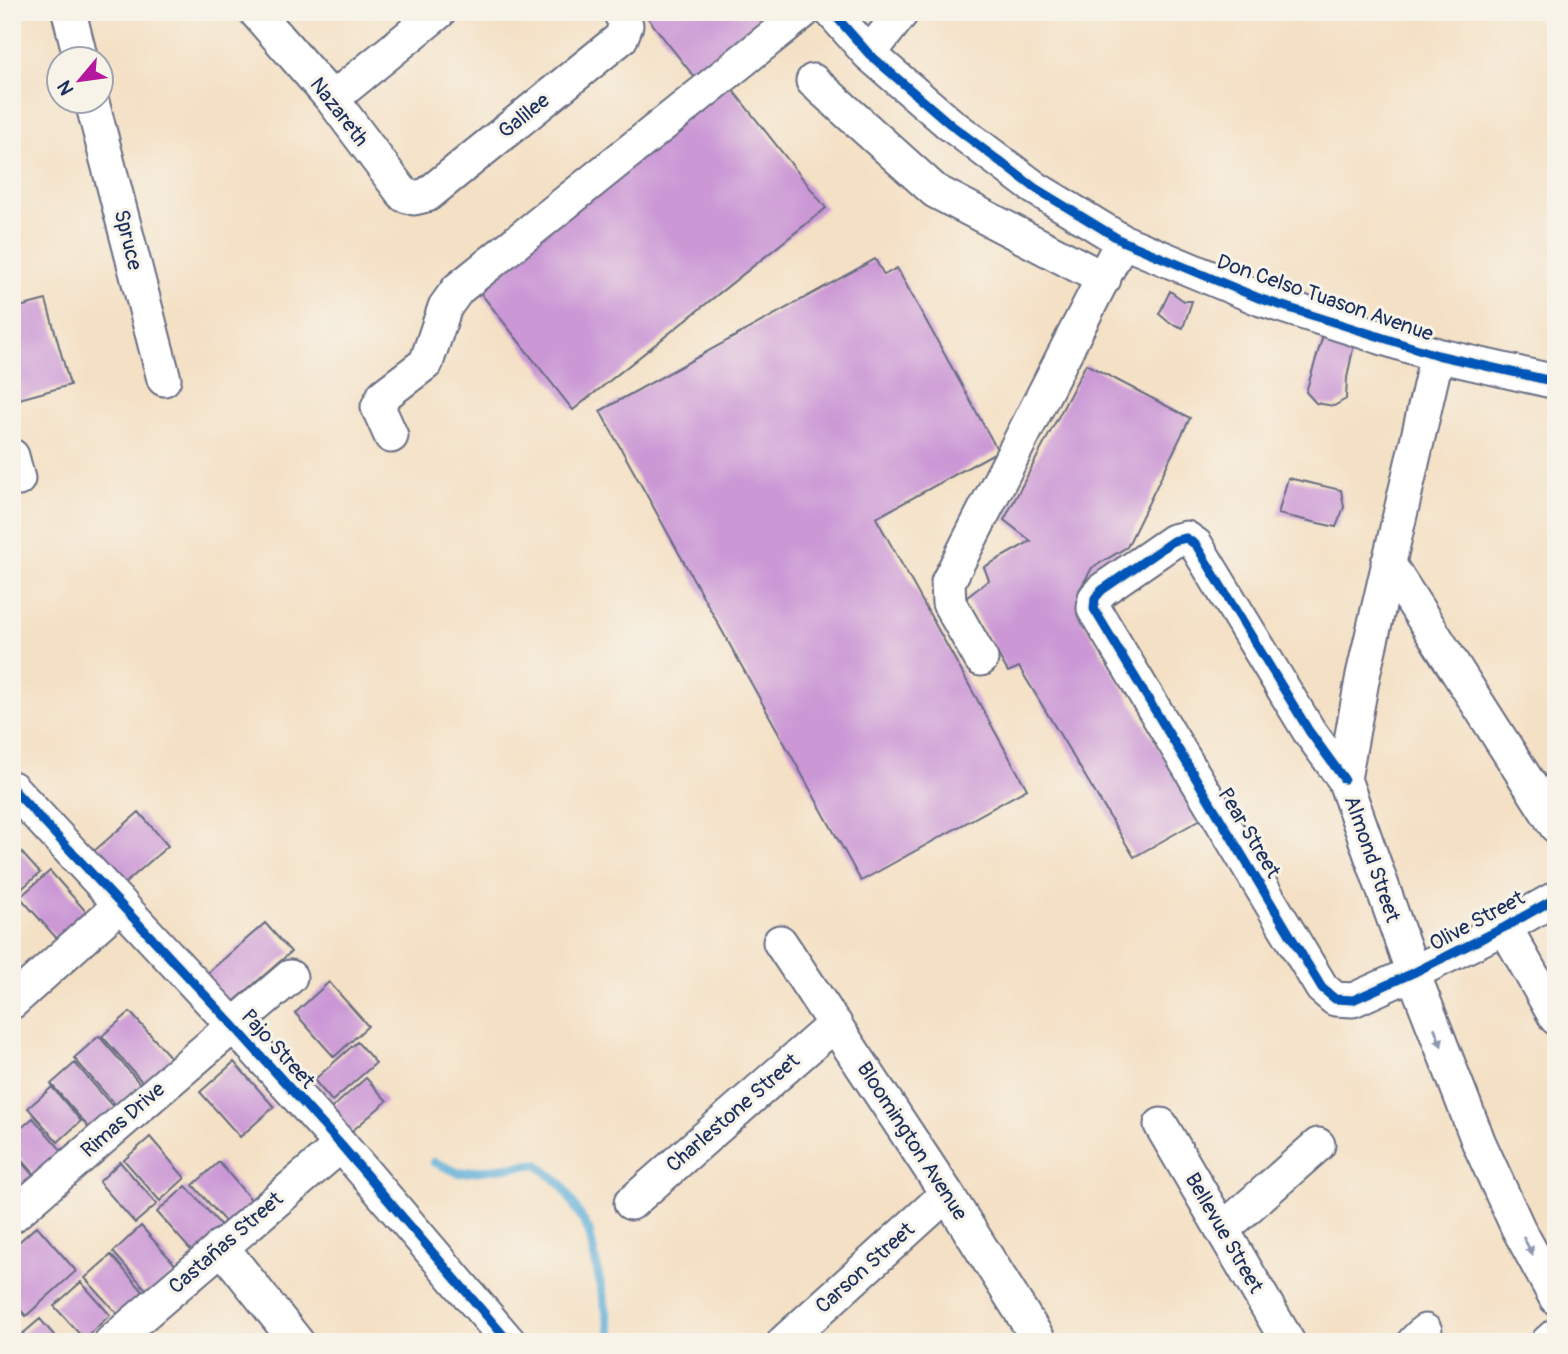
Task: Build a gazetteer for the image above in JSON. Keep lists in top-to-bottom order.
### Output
{
  "streets": {
    "street": [
      "Nazareth",
      "Galilee",
      "Spruce",
      "Don Celso Tuason Avenue",
      "Pear Street",
      "Almond Street",
      "Olive Street",
      "Pajo Street",
      "Charlestone Street",
      "Rimas Drive",
      "Bloomington Avenue",
      "Bellevue Street",
      "Castañas Street",
      "Carson Street"
    ]
  },
  "crossings": [
    ["Nazareth", "Galilee"],
    ["Don Celso Tuason Avenue", "Almond Street"],
    ["Pear Street", "Almond Street"],
    ["Pear Street", "Olive Street"],
    ["Almond Street", "Olive Street"],
    ["Pajo Street", "Rimas Drive"],
    ["Pajo Street", "Castañas Street"],
    ["Charlestone Street", "Bloomington Avenue"],
    ["Bloomington Avenue", "Carson Street"]
  ],
  "one_way": ["Almond Street"],
  "north": "bottom left"
}
